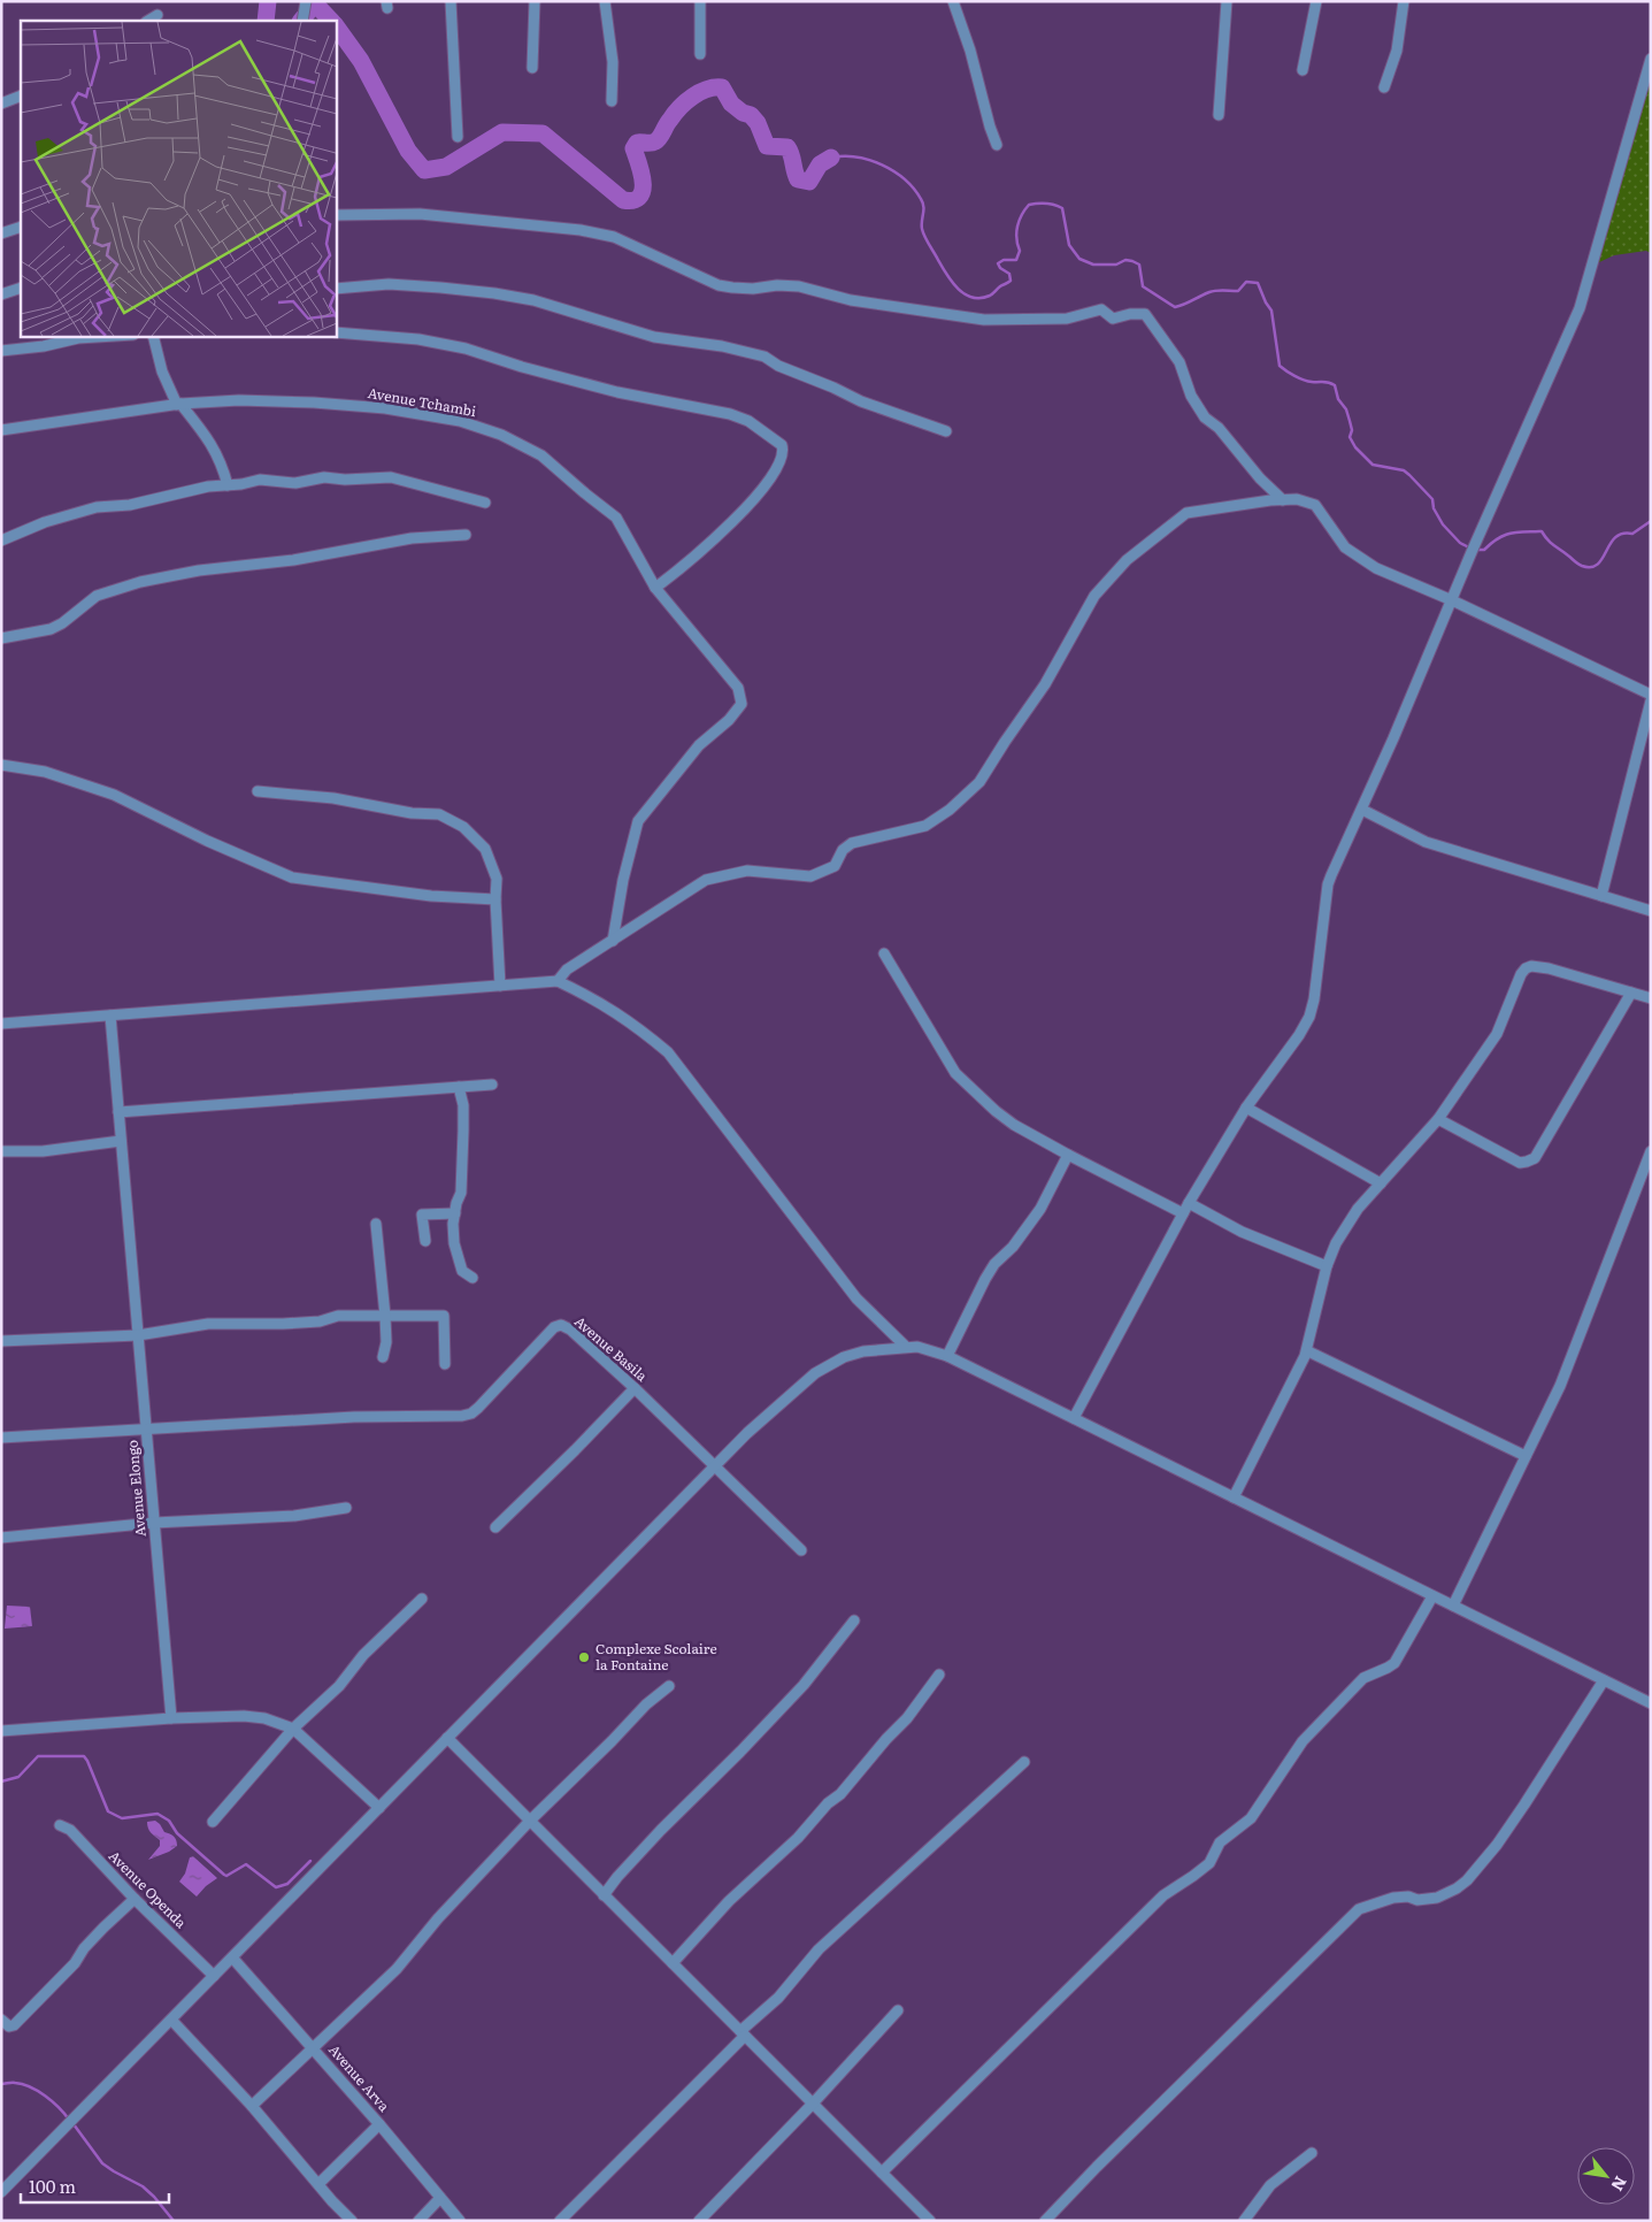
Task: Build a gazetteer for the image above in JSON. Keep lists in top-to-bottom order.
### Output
{
  "streets": {
    "street": [
      "Avenue Tchambi",
      "Avenue Basila",
      "Avenue Elongo",
      "Avenue Openda",
      "Avenue Arva"
    ]
  },
  "crossings": [
    ["Avenue Basila", "Avenue Elongo"]
  ],
  "places": ["Complexe Scolaire la Fontaine"],
  "scale_bar": "100 m",
  "north": "bottom right"
}
